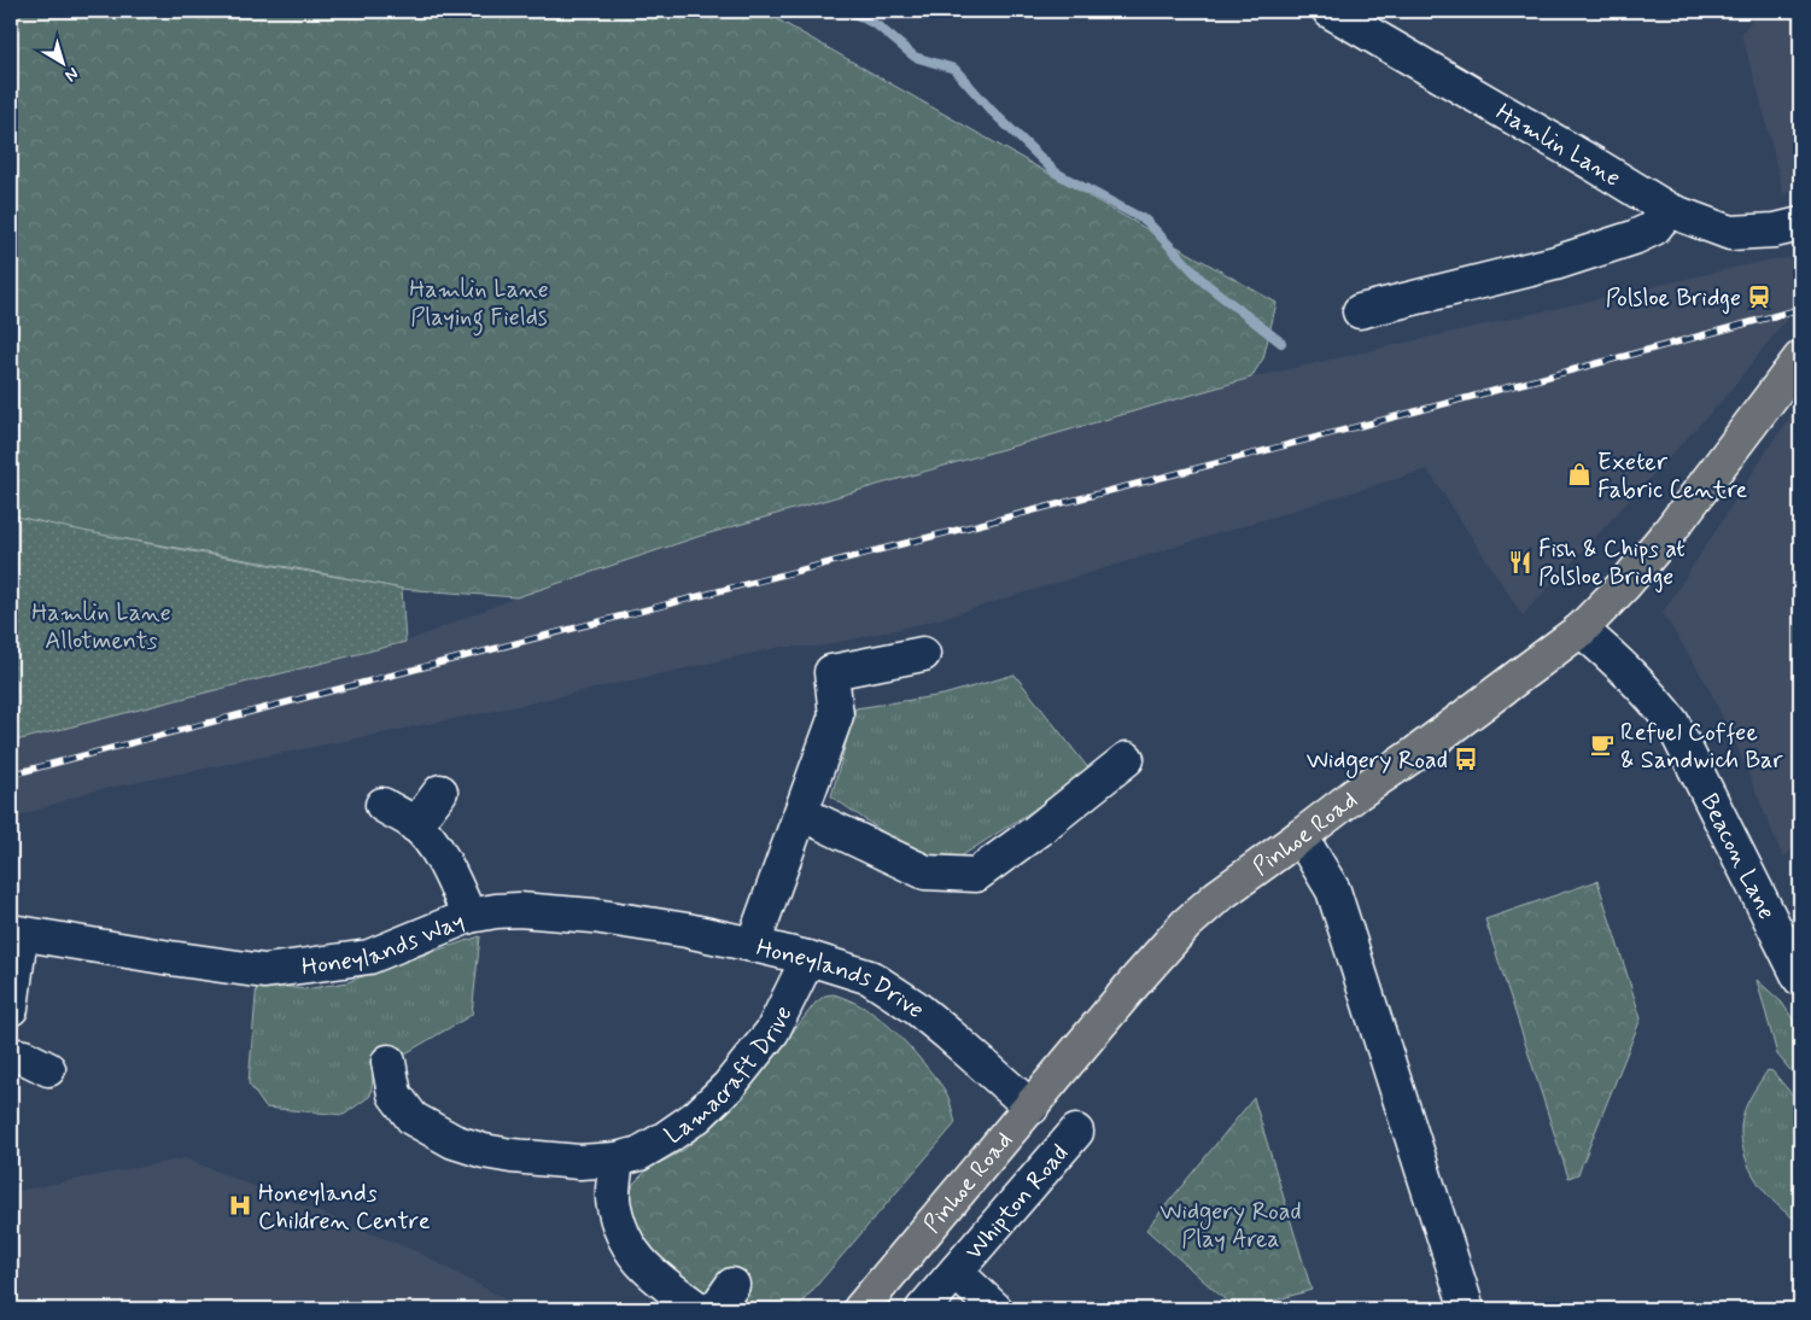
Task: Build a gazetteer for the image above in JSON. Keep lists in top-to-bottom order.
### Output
{
  "streets": {
    "main road": ["Pinhoe Road"],
    "street": [
      "Hamlin Lane",
      "Beacon Lane",
      "Honeylands Way",
      "Honeylands Drive",
      "Lamacraft Drive",
      "Whipton Road"
    ]
  },
  "crossings": [
    ["Pinhoe Road", "Beacon Lane"],
    ["Pinhoe Road", "Honeylands Drive"],
    ["Honeylands Way", "Honeylands Drive"],
    ["Honeylands Drive", "Lamacraft Drive"]
  ],
  "parks": ["Hamlin Lane Playing Fields", "Hamlin Lane Allotments", "Widgery Road Play Area"],
  "places": {
    "station": ["Polsloe Bridge"],
    "shop": ["Exeter Fabric Centre"],
    "restaurant": ["Fish & Chips at Polsloe Bridge"],
    "cafe": ["Refuel Coffee & Sandwich Bar"],
    "bus stop": ["Widgery Road"],
    "hospital": ["Honeylands Children Centre"]
  },
  "north": "bottom right"
}
